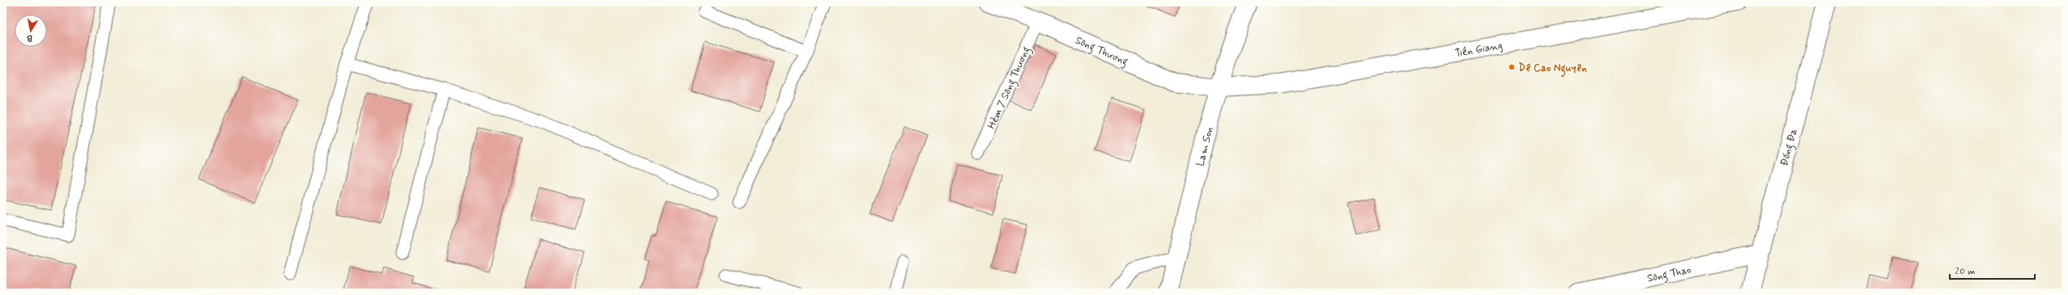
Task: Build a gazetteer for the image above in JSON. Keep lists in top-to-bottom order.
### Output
{
  "streets": {
    "street": [
      "Tiền Giang",
      "Sông Thương",
      "Lam Son",
      "Đống Đa",
      "Sông Thao"
    ],
    "lane": ["Hẻm 7 Sông Thương"]
  },
  "crossings": [
    ["Tiền Giang", "Sông Thương"],
    ["Tiền Giang", "Lam Son"],
    ["Sông Thương", "Hẻm 7 Sông Thương"],
    ["Sông Thương", "Lam Son"],
    ["Đống Đa", "Sông Thao"]
  ],
  "places": ["Dê Cao Nguyên"],
  "scale_bar": "20 m",
  "north": "bottom"
}
